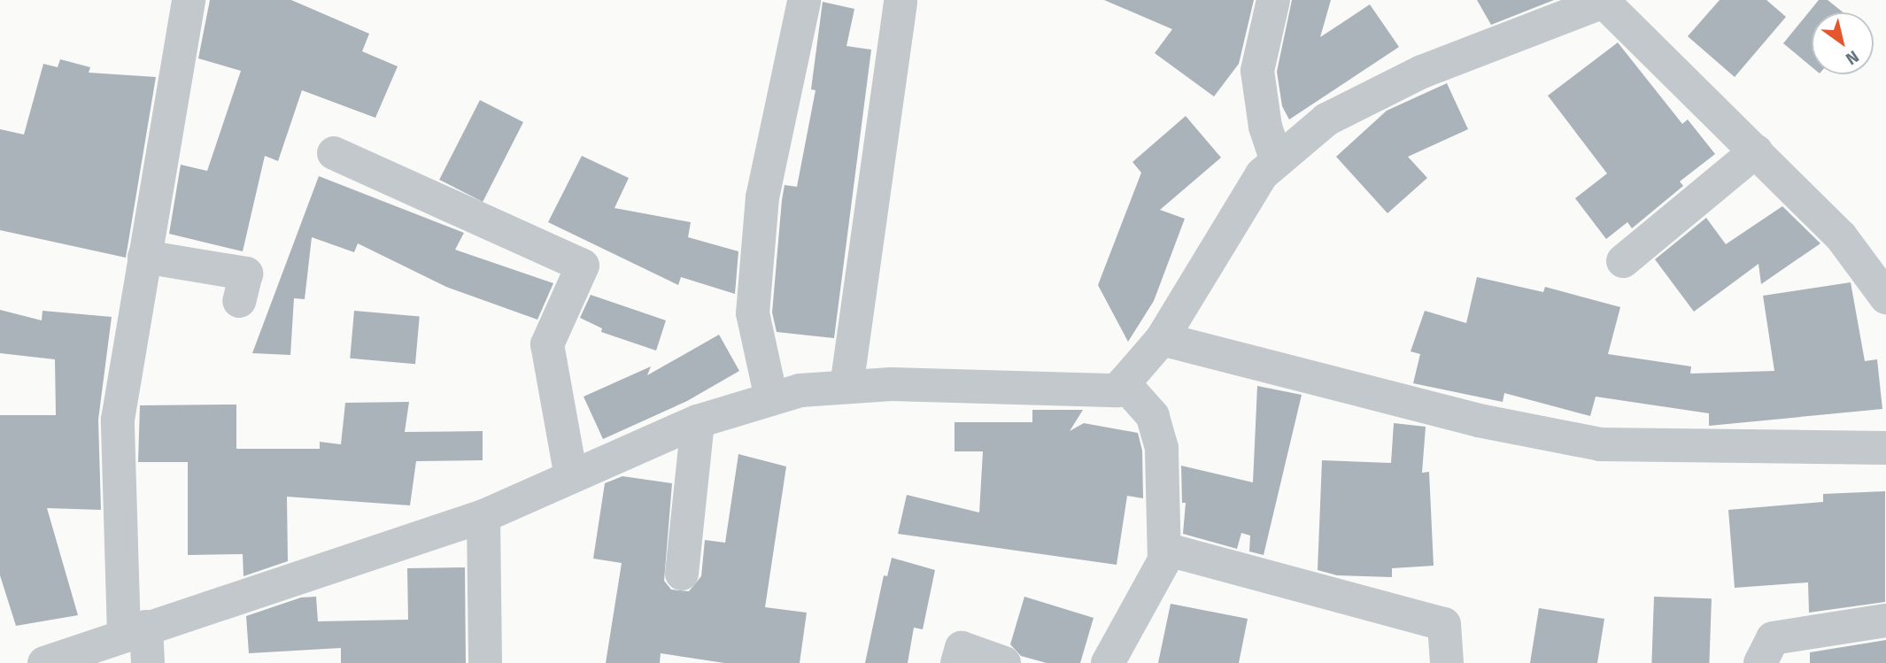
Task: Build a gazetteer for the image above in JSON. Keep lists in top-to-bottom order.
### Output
{
  "north": "bottom right"
}
